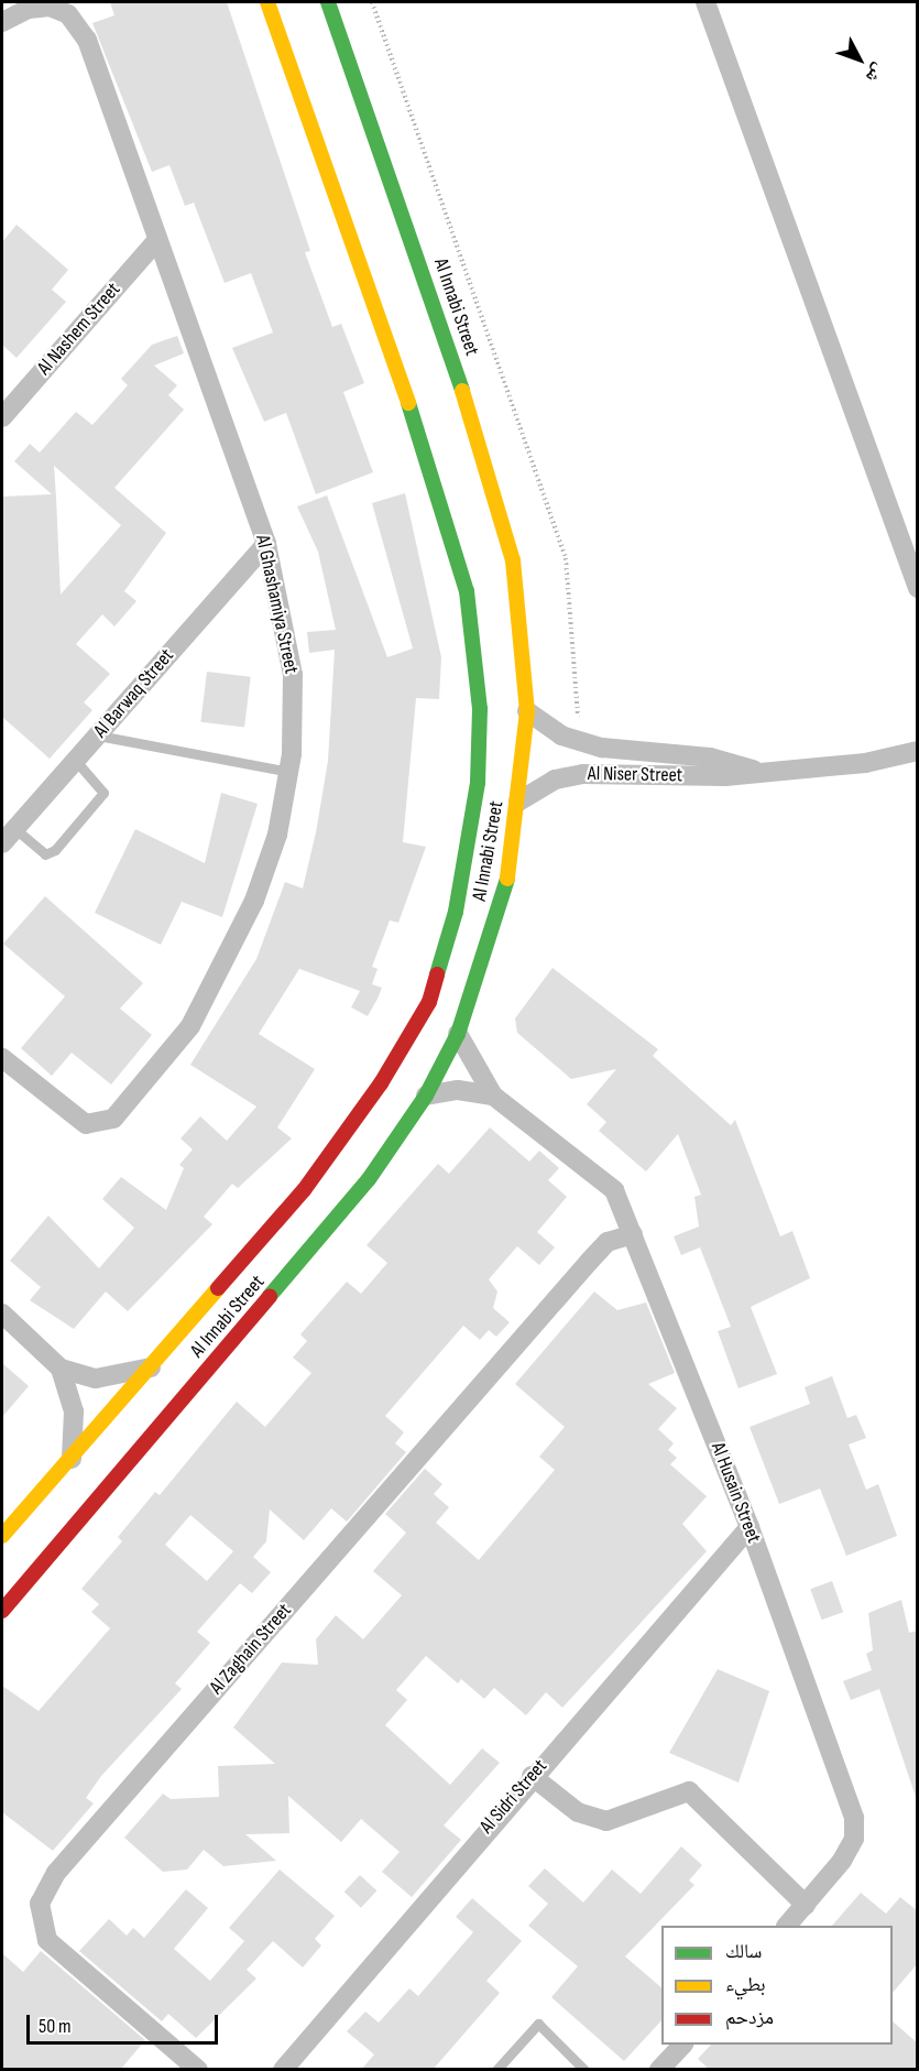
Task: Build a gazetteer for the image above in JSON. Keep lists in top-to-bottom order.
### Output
{
  "streets": {
    "street": [
      "Al Innabi Street",
      "Al Nashem Street",
      "Al Ghashamiya Street",
      "Al Barwaq Street",
      "Al Niser Street",
      "Al Husain Street",
      "Al Zaghain Street",
      "Al Sidri Street"
    ]
  },
  "crossings": [
    ["Al Innabi Street", "Al Niser Street"],
    ["Al Innabi Street", "Al Husain Street"],
    ["Al Nashem Street", "Al Ghashamiya Street"],
    ["Al Ghashamiya Street", "Al Barwaq Street"],
    ["Al Husain Street", "Al Zaghain Street"],
    ["Al Husain Street", "Al Sidri Street"]
  ],
  "legend": ["سالك", "بطيء", "مزدحم"],
  "scale_bar": "50 m",
  "north": "bottom right"
}
